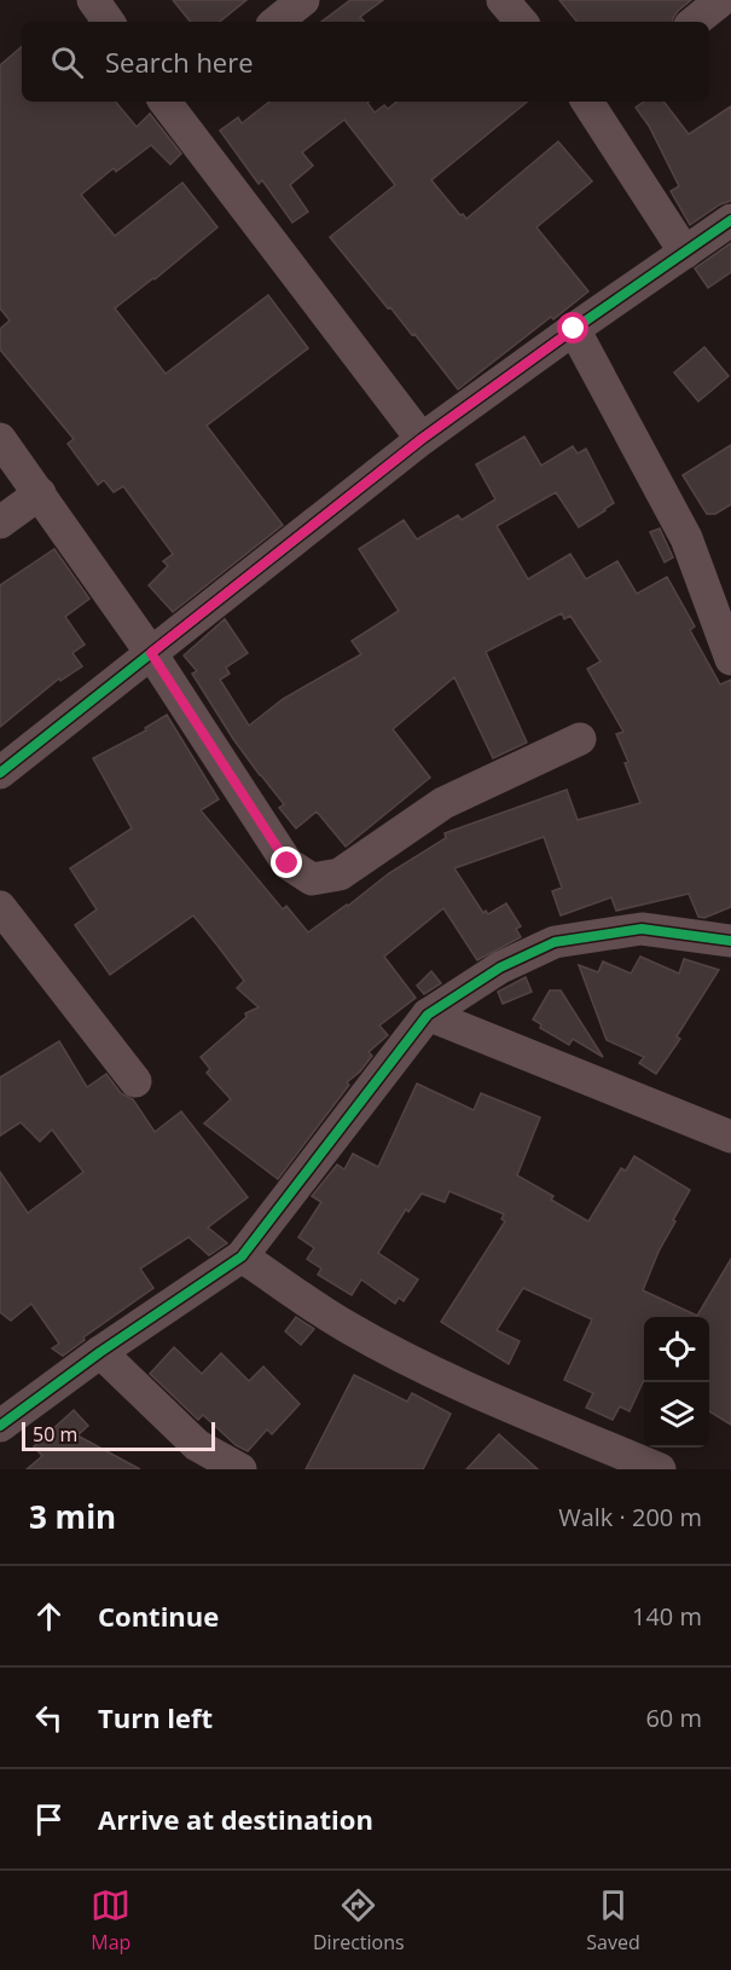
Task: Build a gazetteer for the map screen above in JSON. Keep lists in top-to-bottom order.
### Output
{
  "scale_bar": "50 m",
  "page": {
    "search": "Search here",
    "scale": "50 m",
    "heading": ["3 min", "Walk · 200 m"],
    "list": [
      ["Continue", "140 m"],
      ["Turn left", "60 m"],
      "Arrive at destination"
    ],
    "nav": ["Map", "Directions", "Saved"]
  }
}
